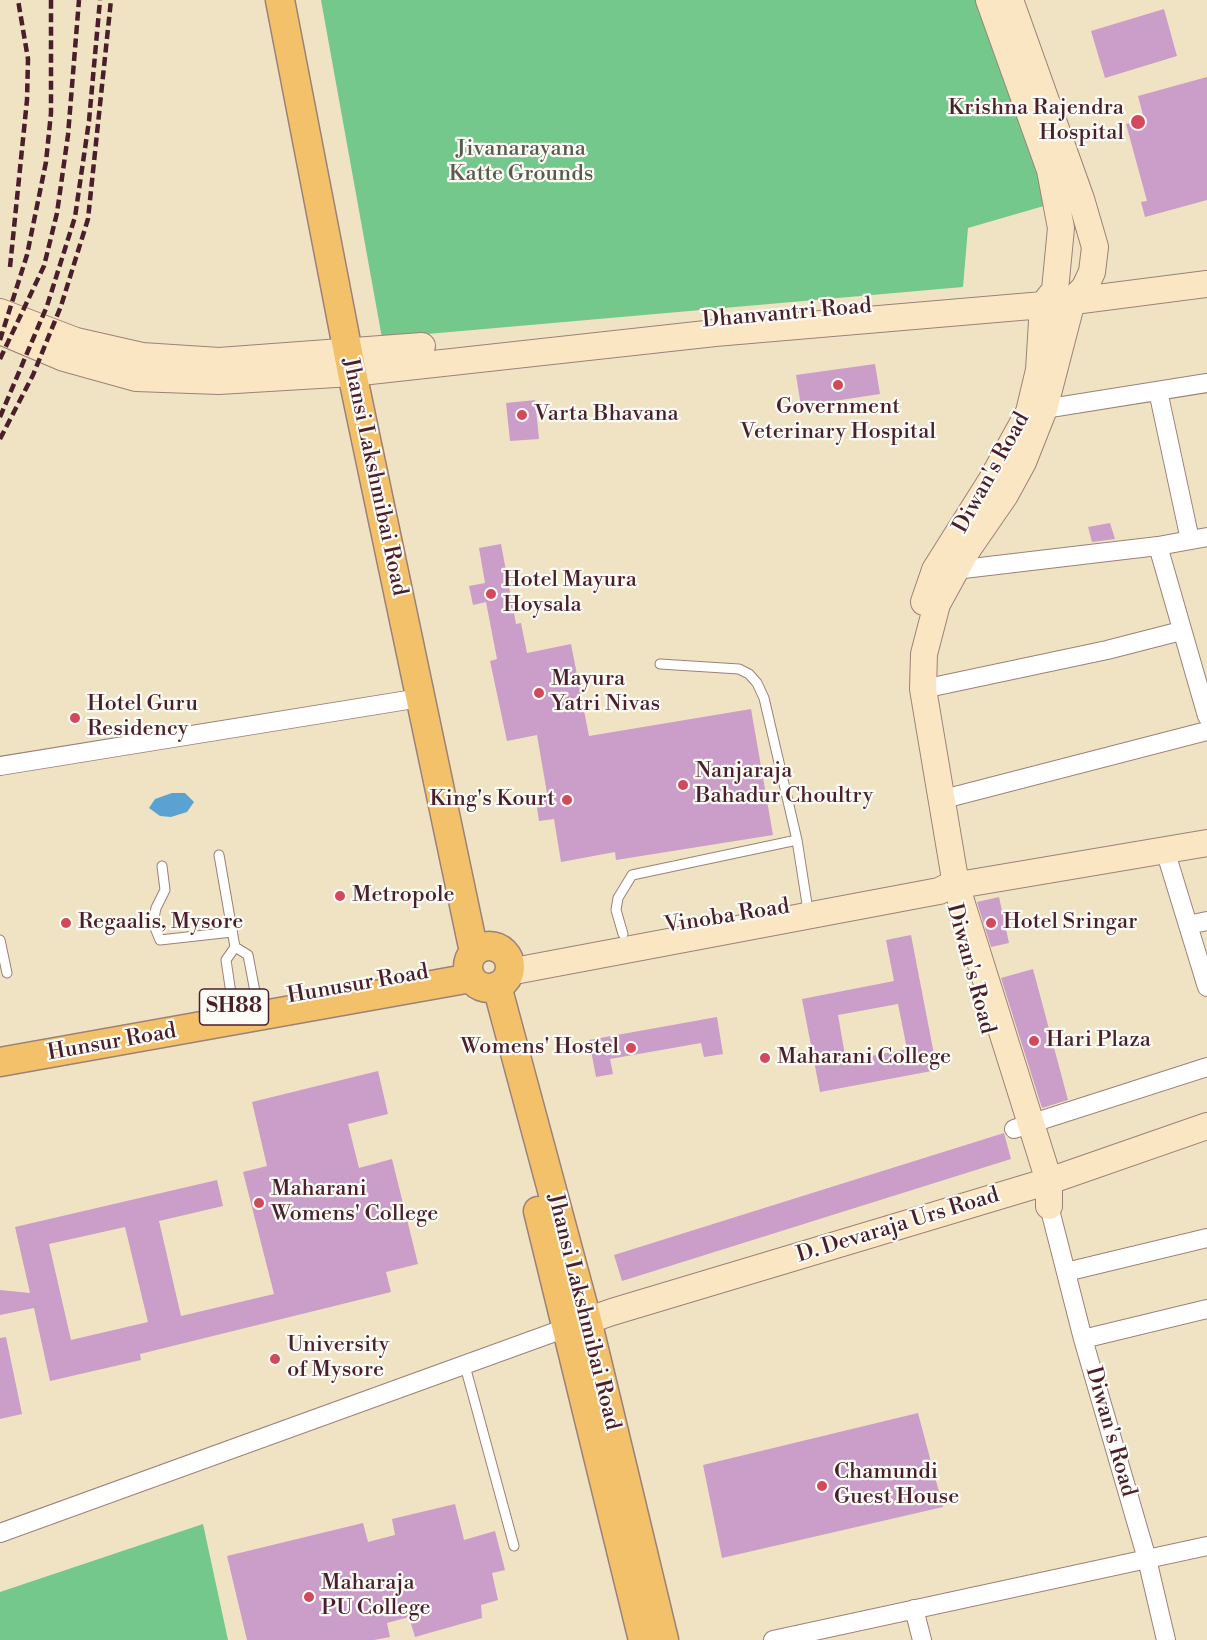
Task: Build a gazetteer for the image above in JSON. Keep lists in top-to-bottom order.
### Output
{
  "streets": {
    "main road": [
      "Jhansi Lakshmibai Road",
      "Hunusur Road",
      "SH88",
      "Hunsur Road"
    ],
    "street": [
      "Dhanvantri Road",
      "Diwan's Road",
      "Vinoba Road",
      "D. Devaraja Urs Road"
    ]
  },
  "crossings": [
    ["Dhanvantri Road", "Diwan's Road"],
    ["Dhanvantri Road", "Jhansi Lakshmibai Road"],
    ["Diwan's Road", "Vinoba Road"],
    ["Diwan's Road", "D. Devaraja Urs Road"],
    ["Jhansi Lakshmibai Road", "Vinoba Road"],
    ["Jhansi Lakshmibai Road", "Hunusur Road"],
    ["Jhansi Lakshmibai Road", "Hunsur Road"],
    ["Jhansi Lakshmibai Road", "D. Devaraja Urs Road"],
    ["Vinoba Road", "Hunusur Road"],
    ["Vinoba Road", "Hunsur Road"],
    ["Hunusur Road", "Hunsur Road"]
  ],
  "parks": ["Jivanarayana Katte Grounds"],
  "places": [
    "Krishna Rajendra Hospital",
    "Government Veterinary Hospital",
    "Varta Bhavana",
    "Hotel Mayura Hoysala",
    "Mayura Yatri Nivas",
    "Hotel Guru Residency",
    "Nanjaraja Bahadur Choultry",
    "King's Kourt",
    "Metropole",
    "Regaalis, Mysore",
    "Hotel Sringar",
    "Hari Plaza",
    "Womens' Hostel",
    "Maharani College",
    "Maharani Womens' College",
    "University of Mysore",
    "Chamundi Guest House",
    "Maharaja PU College"
  ]
}
